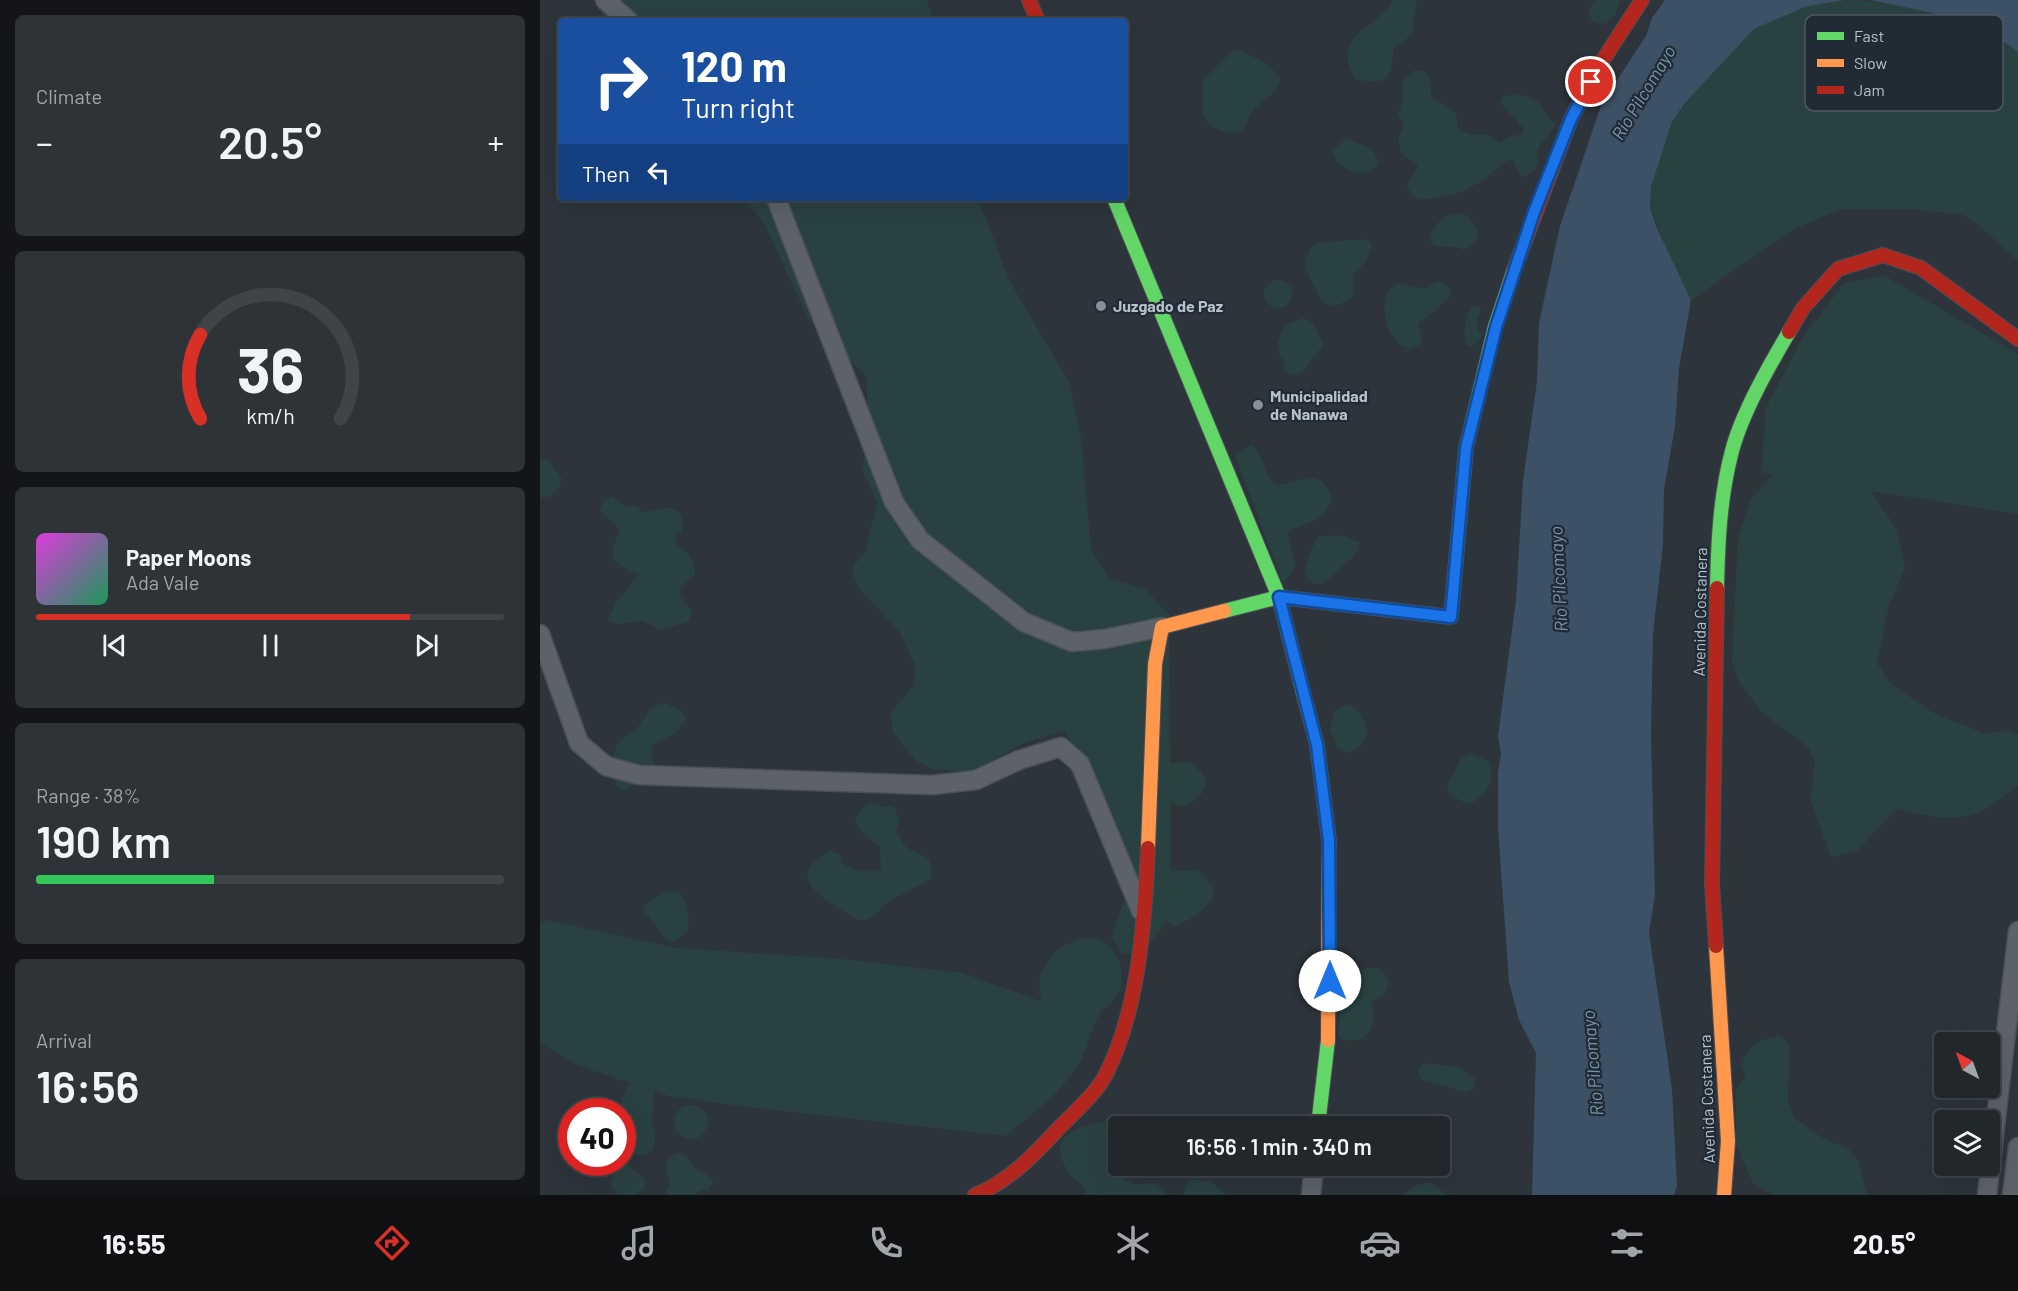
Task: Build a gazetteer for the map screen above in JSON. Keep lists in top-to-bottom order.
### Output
{
  "streets": {
    "street": ["Avenida Costanera"]
  },
  "water": ["Río Pilcomayo"],
  "places": ["Juzgado de Paz", "Municipalidad de Nanawa"],
  "legend": ["Fast", "Slow", "Jam"],
  "north": "top left",
  "page": {
    "tile": [
      "Climate",
      ["Range · 38%", "190 km"],
      ["Arrival", "16:56"]
    ],
    "turn": ["120 m", "Turn right"],
    "heat": ["−", "20.5°", "+"],
    "then": "Then",
    "song": ["Paper Moons", "Ada Vale"],
    "limit": "40",
    "trip": "16:56 · 1 min · 340 m",
    "tabs": ["16:55", "20.5°"],
    "gauge": ["36", "km/h"]
  }
}
